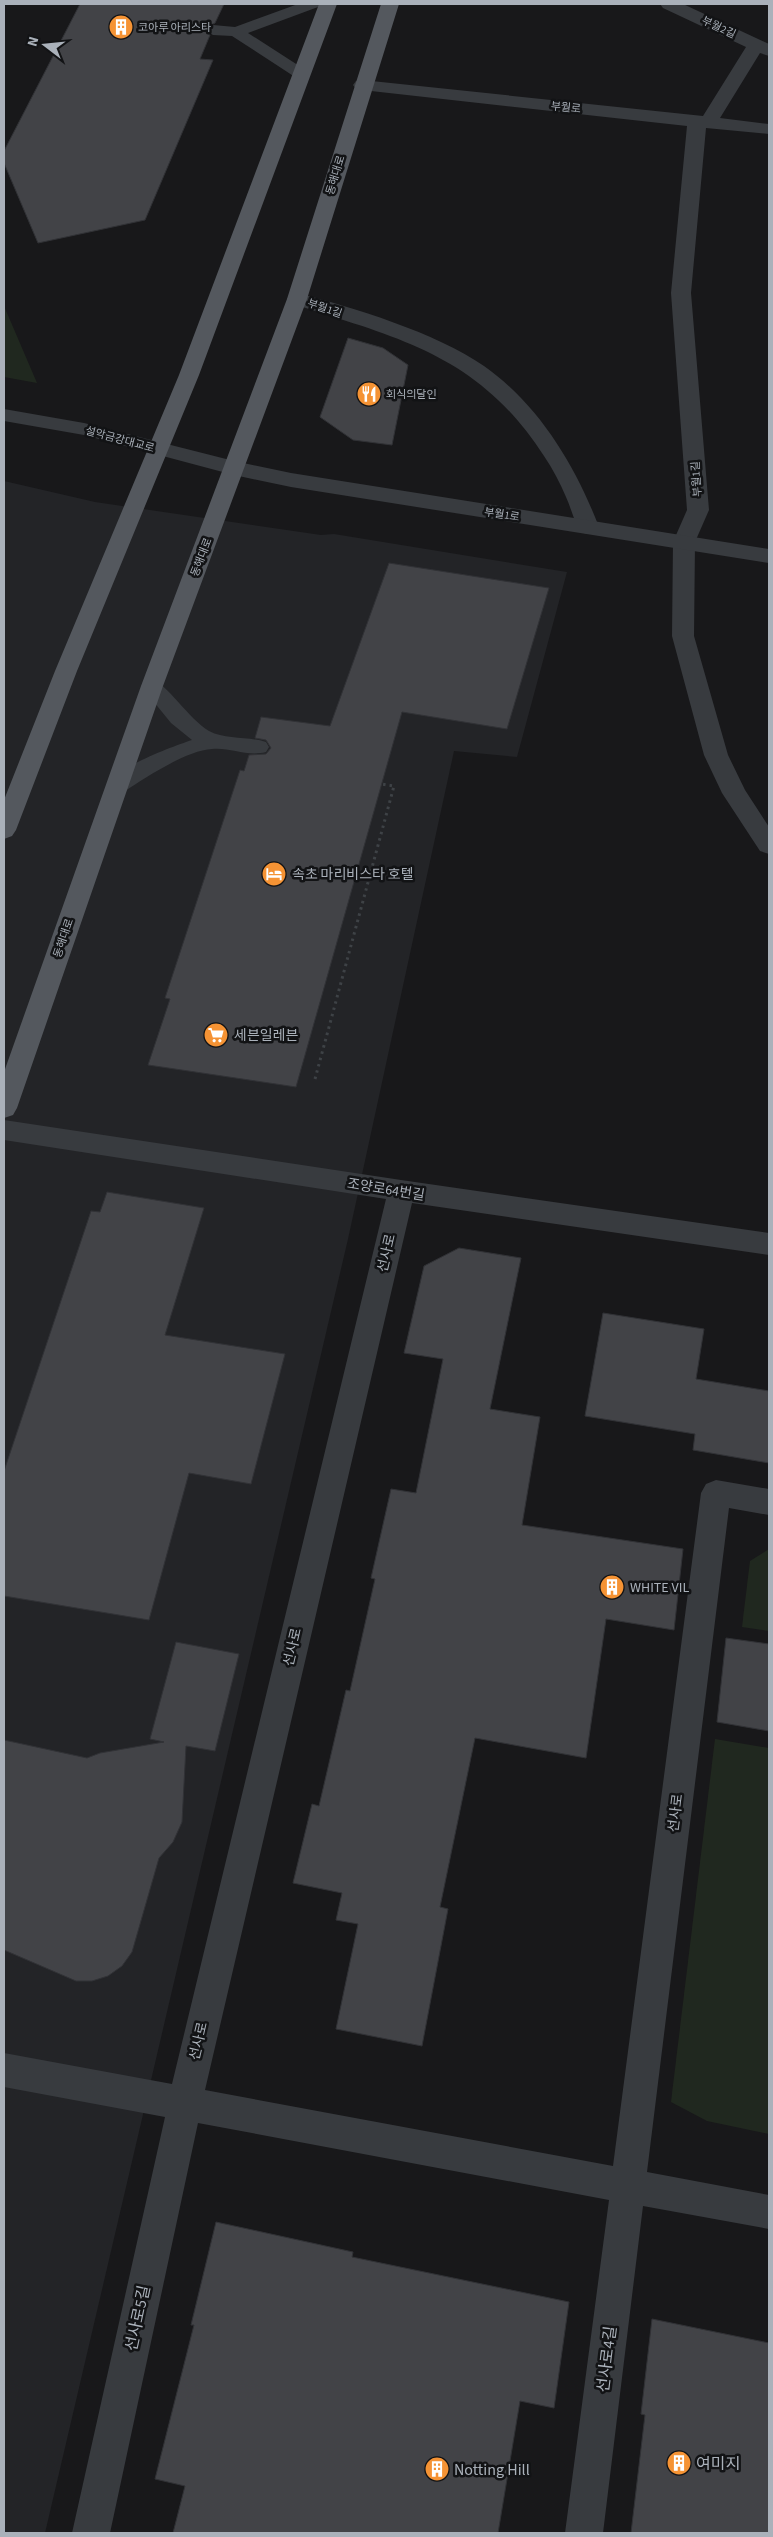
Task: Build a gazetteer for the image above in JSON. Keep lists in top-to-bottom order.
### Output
{
  "streets": {
    "main road": ["동해대로"],
    "street": [
      "부월2길",
      "부월로",
      "부월1길",
      "설악금강대교로",
      "부월1로",
      "조양로64번길",
      "선사로",
      "선사로5길",
      "선사로4길"
    ]
  },
  "crossings": [
    ["부월로", "동해대로"],
    ["부월로", "부월1길"],
    ["동해대로", "부월1길"],
    ["동해대로", "설악금강대교로"],
    ["동해대로", "부월1로"],
    ["부월1길", "부월1로"],
    ["설악금강대교로", "부월1로"],
    ["조양로64번길", "선사로"],
    ["선사로", "선사로5길"],
    ["선사로", "선사로4길"]
  ],
  "places": {
    "building": [
      "코아루 아리스타",
      "WHITE VIL",
      "여미지",
      "Notting Hill"
    ],
    "restaurant": ["회식의달인"],
    "hotel": ["속초 마리비스타 호텔"],
    "supermarket": ["세븐일레븐"]
  },
  "north": "left"
}
